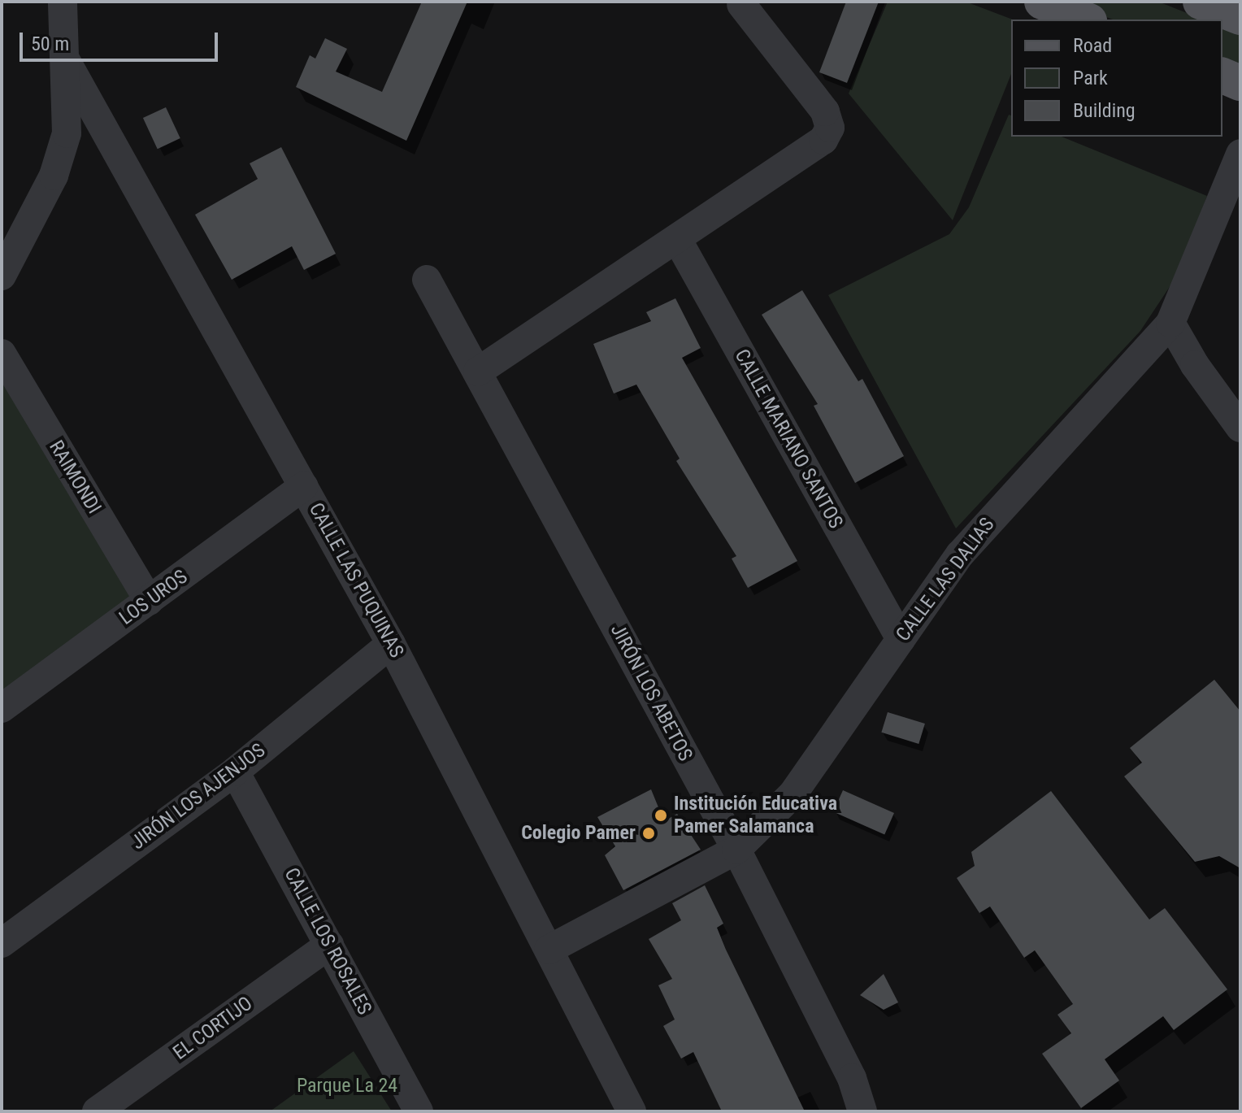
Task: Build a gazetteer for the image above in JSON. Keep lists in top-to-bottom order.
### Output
{
  "streets": {
    "street": [
      "CALLE MARIANO SANTOS",
      "RAIMONDI",
      "CALLE LAS DALIAS",
      "CALLE LAS PUQUINAS",
      "LOS UROS",
      "JIRÓN LOS ABETOS",
      "JIRÓN LOS AJENJOS",
      "CALLE LOS ROSALES",
      "EL CORTIJO"
    ]
  },
  "crossings": [
    ["CALLE MARIANO SANTOS", "CALLE LAS DALIAS"],
    ["RAIMONDI", "LOS UROS"],
    ["CALLE LAS DALIAS", "CALLE LAS PUQUINAS"],
    ["CALLE LAS DALIAS", "JIRÓN LOS ABETOS"],
    ["CALLE LAS PUQUINAS", "LOS UROS"],
    ["CALLE LAS PUQUINAS", "JIRÓN LOS AJENJOS"],
    ["JIRÓN LOS AJENJOS", "CALLE LOS ROSALES"],
    ["CALLE LOS ROSALES", "EL CORTIJO"]
  ],
  "parks": ["Parque La 24"],
  "places": ["Institución Educativa Pamer Salamanca", "Colegio Pamer"],
  "legend": ["Road", "Park", "Building"],
  "scale_bar": "50 m"
}
